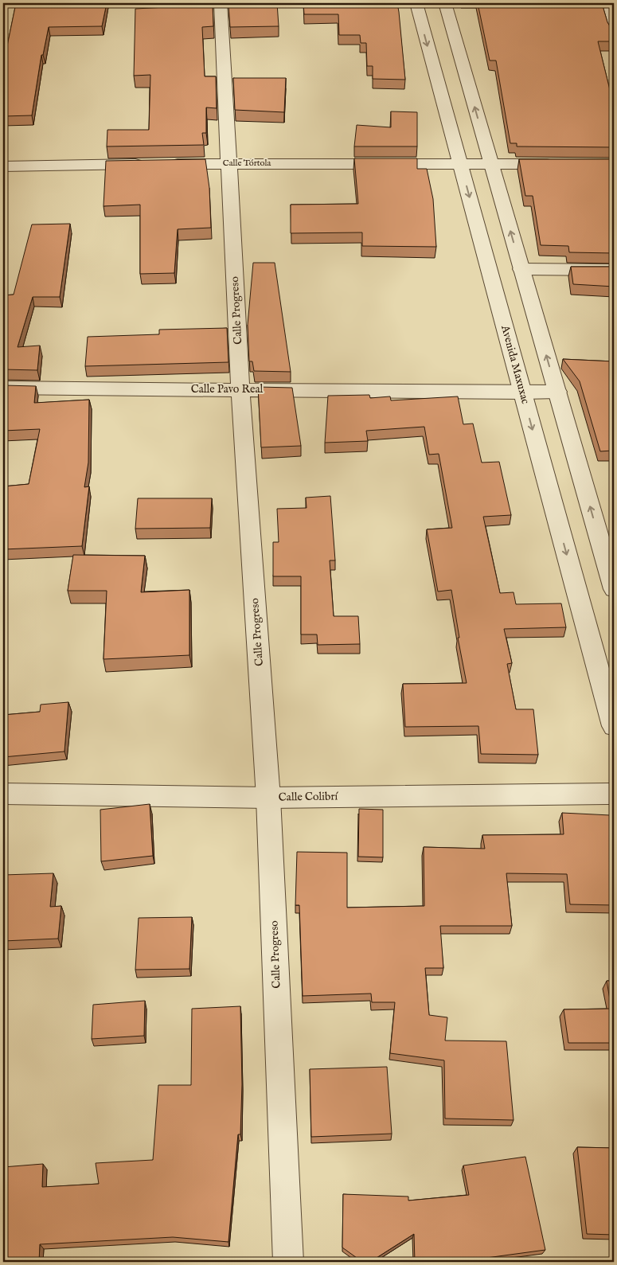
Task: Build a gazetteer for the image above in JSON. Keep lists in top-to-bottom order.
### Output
{
  "streets": {
    "street": [
      "Calle Tórtola",
      "Calle Progreso",
      "Avenida Maxuxac",
      "Calle Pavo Real",
      "Calle Colibrí"
    ]
  },
  "crossings": [
    ["Calle Tórtola", "Calle Progreso"],
    ["Calle Tórtola", "Avenida Maxuxac"],
    ["Calle Progreso", "Calle Pavo Real"],
    ["Calle Progreso", "Calle Colibrí"],
    ["Avenida Maxuxac", "Calle Pavo Real"]
  ]
}
